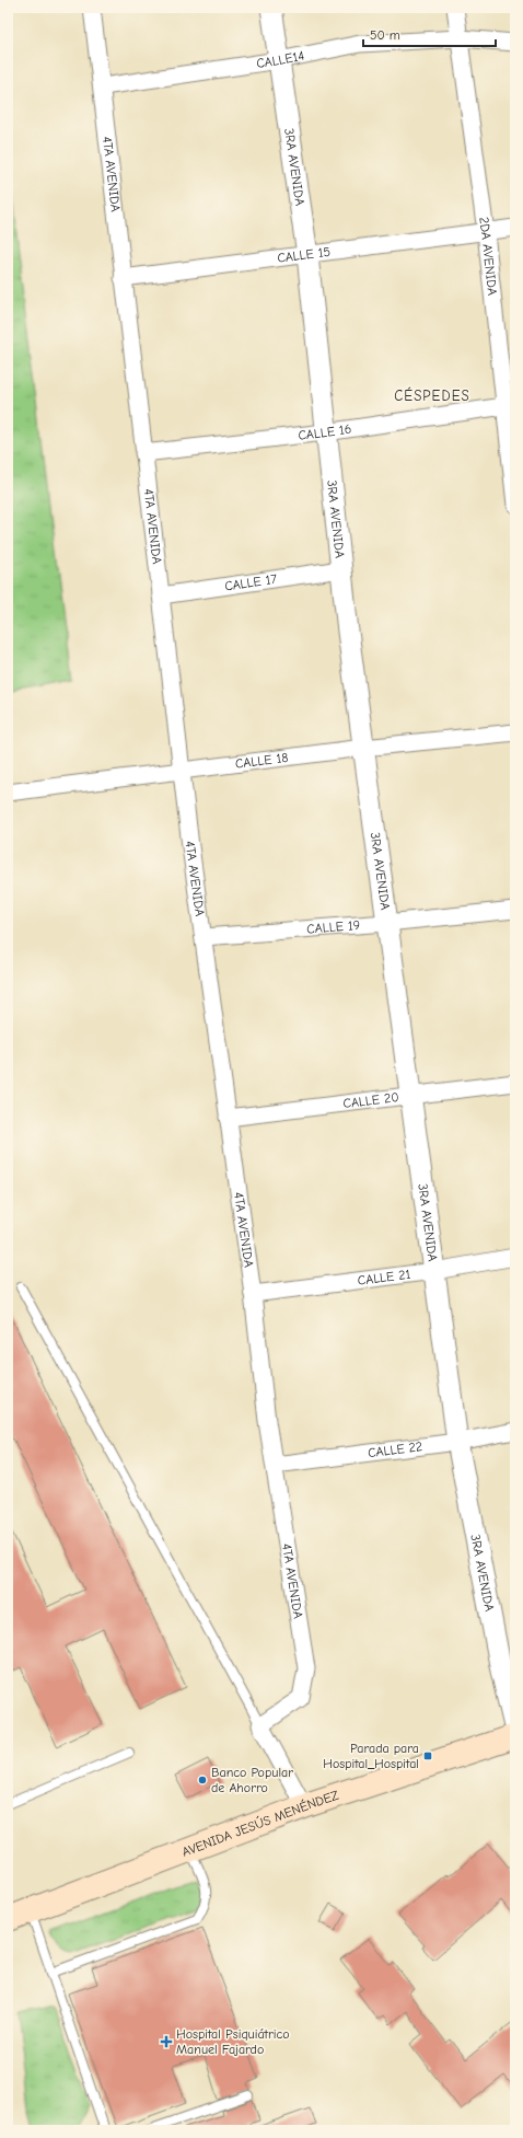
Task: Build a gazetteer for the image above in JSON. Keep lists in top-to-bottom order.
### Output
{
  "streets": {
    "main road": ["AVENIDA JESÚS MENÉNDEZ"],
    "street": [
      "CALLE14",
      "3RA AVENIDA",
      "4TA AVENIDA",
      "CALLE 15",
      "2DA AVENIDA",
      "CALLE 16",
      "CALLE 17",
      "CALLE 18",
      "CALLE 19",
      "CALLE 20",
      "CALLE 21",
      "CALLE 22"
    ]
  },
  "crossings": [
    ["CALLE14", "3RA AVENIDA"],
    ["CALLE14", "4TA AVENIDA"],
    ["CALLE14", "2DA AVENIDA"],
    ["3RA AVENIDA", "CALLE 15"],
    ["3RA AVENIDA", "CALLE 16"],
    ["3RA AVENIDA", "CALLE 17"],
    ["3RA AVENIDA", "CALLE 18"],
    ["3RA AVENIDA", "CALLE 19"],
    ["3RA AVENIDA", "CALLE 20"],
    ["3RA AVENIDA", "CALLE 21"],
    ["3RA AVENIDA", "CALLE 22"],
    ["4TA AVENIDA", "CALLE 15"],
    ["4TA AVENIDA", "CALLE 16"],
    ["4TA AVENIDA", "CALLE 17"],
    ["4TA AVENIDA", "CALLE 18"],
    ["4TA AVENIDA", "CALLE 19"],
    ["4TA AVENIDA", "CALLE 20"],
    ["4TA AVENIDA", "CALLE 21"],
    ["4TA AVENIDA", "CALLE 22"],
    ["CALLE 15", "2DA AVENIDA"],
    ["2DA AVENIDA", "CALLE 16"]
  ],
  "districts": ["CÉSPEDES"],
  "places": {
    "transit": ["Parada para Hospital_Hospital"],
    "other": ["Banco Popular de Ahorro"],
    "health": ["Hospital Psiquiátrico Manuel Fajardo"]
  },
  "scale_bar": "50 m"
}
